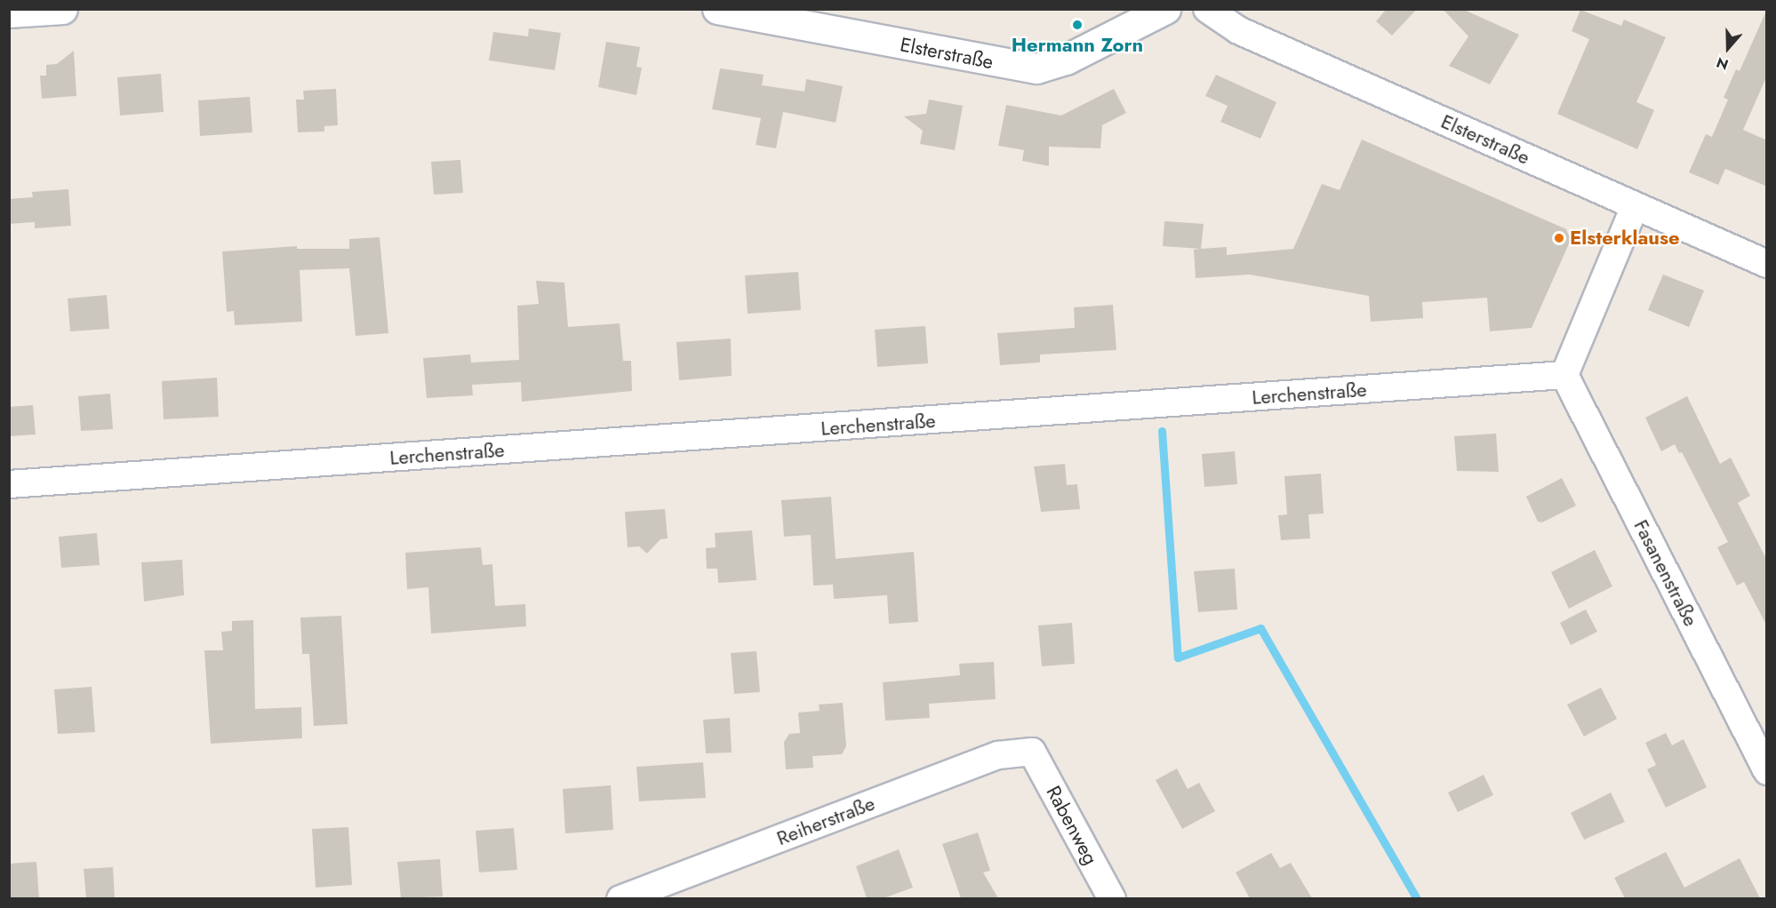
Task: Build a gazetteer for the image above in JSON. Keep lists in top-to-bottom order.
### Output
{
  "streets": {
    "street": [
      "Elsterstraße",
      "Lerchenstraße",
      "Fasanenstraße",
      "Reiherstraße",
      "Rabenweg"
    ]
  },
  "crossings": [
    ["Lerchenstraße", "Fasanenstraße"],
    ["Reiherstraße", "Rabenweg"]
  ],
  "places": ["Hermann Zorn", "Elsterklause"],
  "north": "bottom"
}
